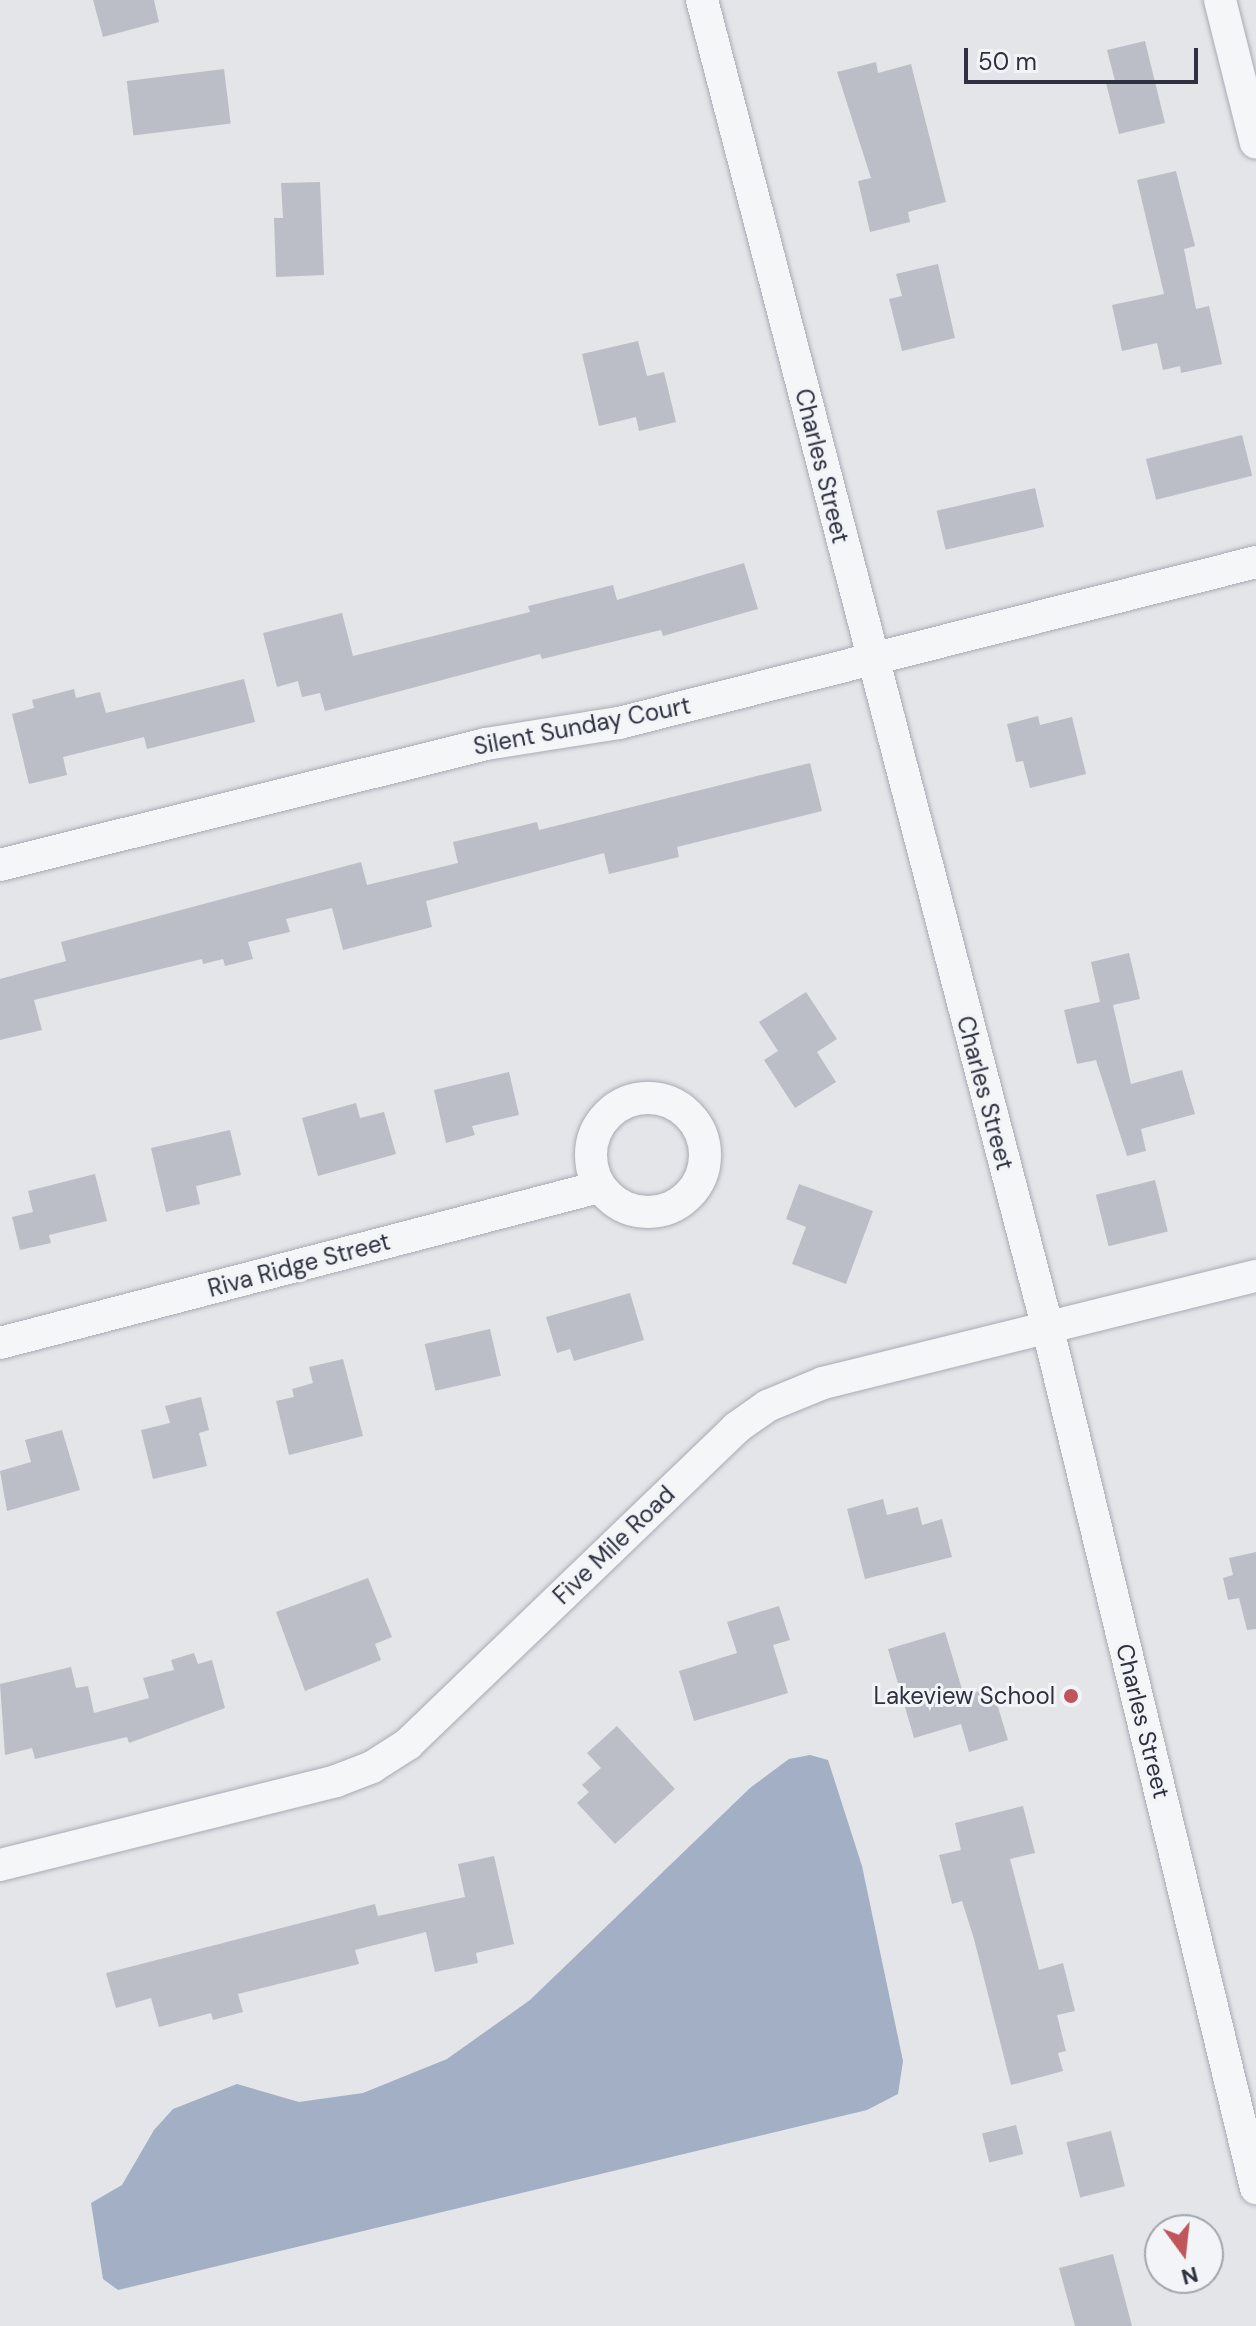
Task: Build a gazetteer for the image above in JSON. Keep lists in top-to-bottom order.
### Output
{
  "streets": {
    "street": [
      "Charles Street",
      "Silent Sunday Court",
      "Riva Ridge Street",
      "Five Mile Road"
    ]
  },
  "crossings": [
    ["Charles Street", "Silent Sunday Court"],
    ["Charles Street", "Five Mile Road"]
  ],
  "places": ["Lakeview School"],
  "scale_bar": "50 m",
  "north": "bottom"
}
